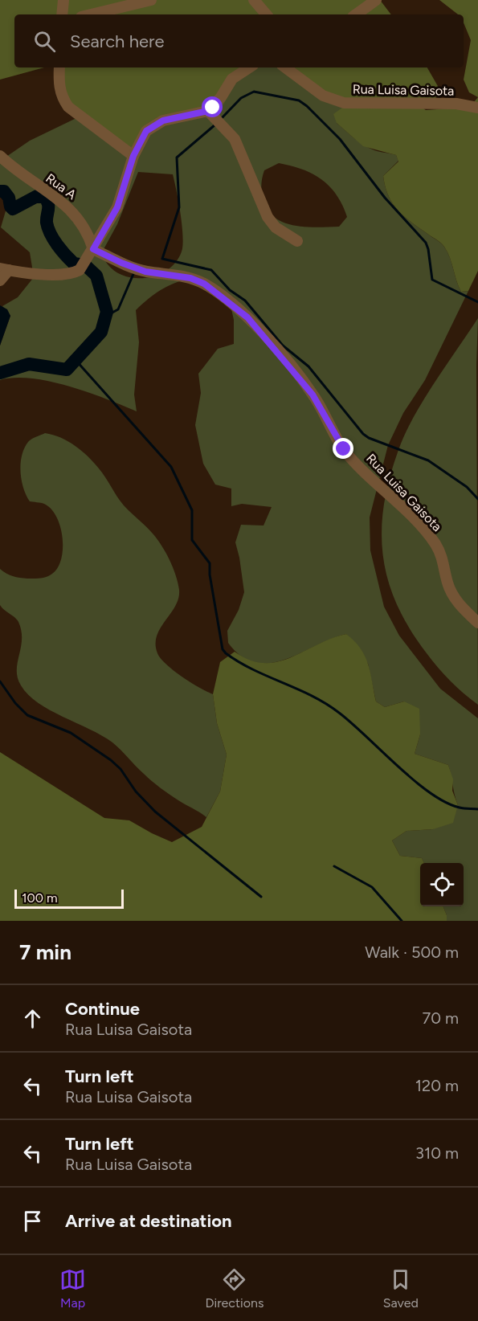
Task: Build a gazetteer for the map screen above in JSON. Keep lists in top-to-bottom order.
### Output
{
  "streets": {
    "street": ["Rua Luisa Gaisota", "Rua A"]
  },
  "crossings": [
    ["Rua Luisa Gaisota", "Rua A"]
  ],
  "scale_bar": "100 m",
  "page": {
    "search": "Search here",
    "scale": "100 m",
    "heading": ["7 min", "Walk · 500 m"],
    "list": [
      ["Continue", "Rua Luisa Gaisota", "70 m"],
      ["Turn left", "Rua Luisa Gaisota", "120 m"],
      ["Turn left", "Rua Luisa Gaisota", "310 m"],
      "Arrive at destination"
    ],
    "nav": ["Map", "Directions", "Saved"]
  }
}
